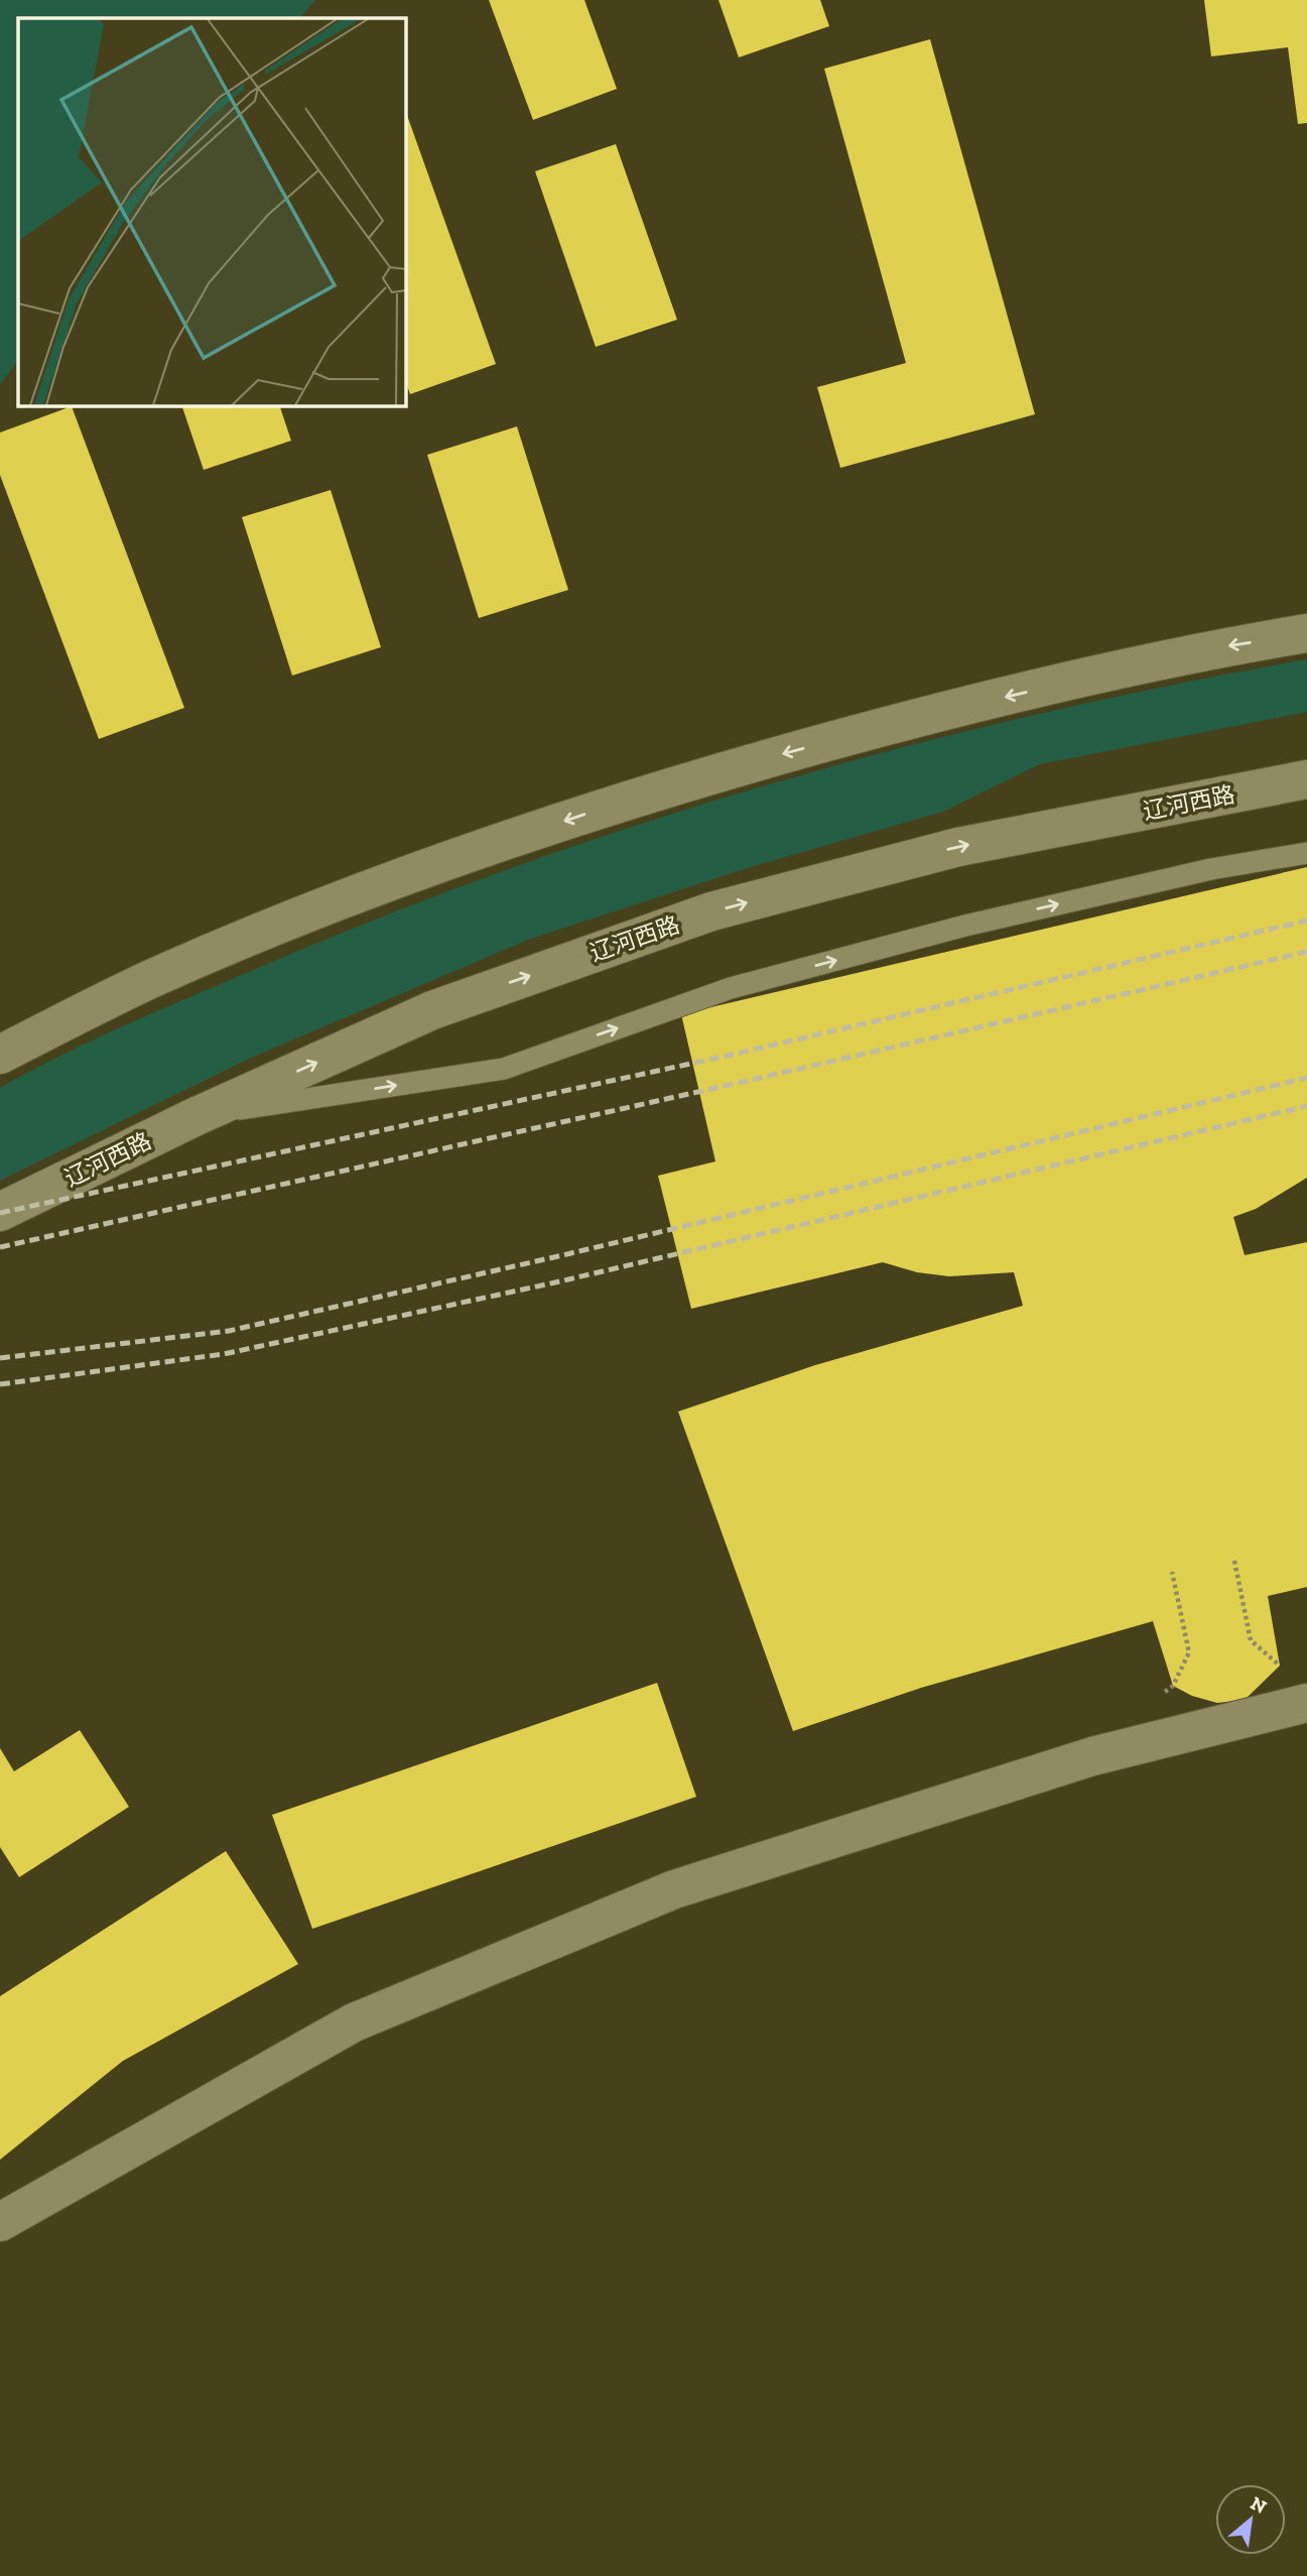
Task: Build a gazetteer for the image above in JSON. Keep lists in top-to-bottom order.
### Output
{
  "streets": {
    "main road": ["辽河西路"]
  },
  "north": "top right"
}
